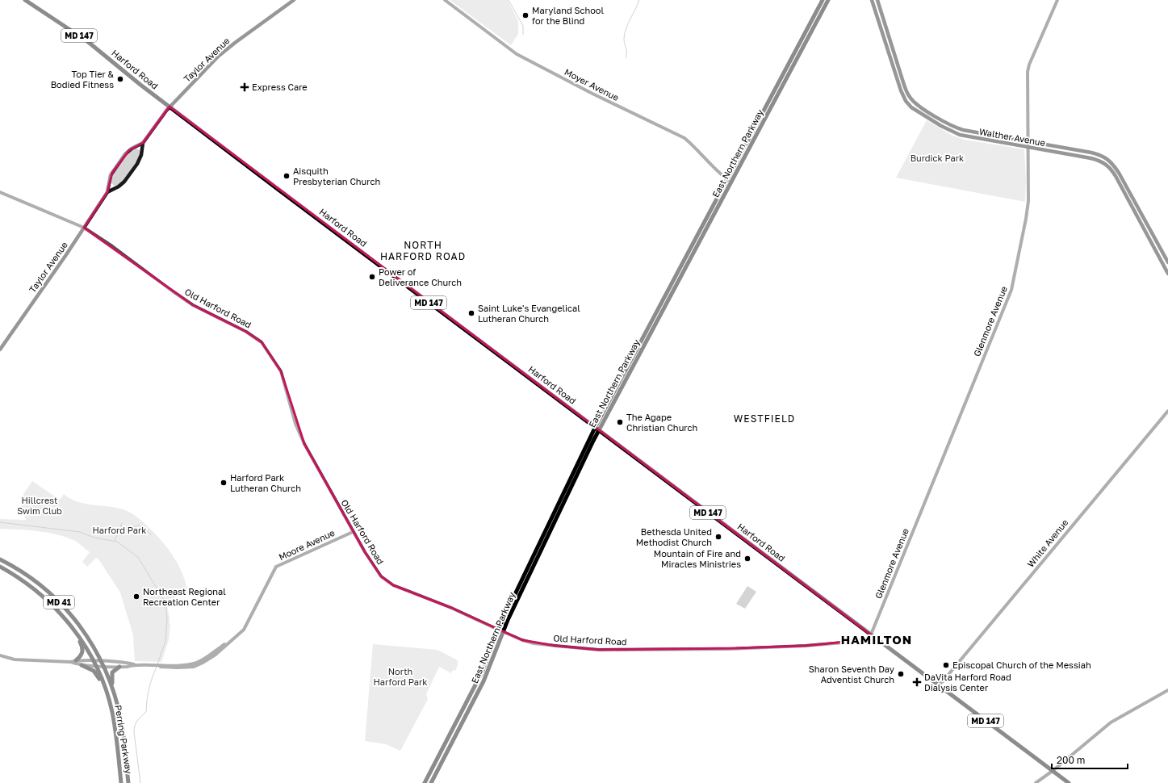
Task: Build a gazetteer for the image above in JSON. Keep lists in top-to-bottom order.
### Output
{
  "streets": {
    "main road": [
      "MD 147",
      "Taylor Avenue",
      "Harford Road",
      "Walther Avenue",
      "East Northern Parkway",
      "MD 41",
      "Perring Parkway"
    ],
    "street": [
      "Moyer Avenue",
      "Old Harford Road",
      "Glenmore Avenue",
      "White Avenue",
      "Moore Avenue"
    ]
  },
  "crossings": [
    ["Taylor Avenue", "Harford Road"],
    ["Taylor Avenue", "Old Harford Road"],
    ["Harford Road", "East Northern Parkway"],
    ["Harford Road", "Old Harford Road"],
    ["Harford Road", "Glenmore Avenue"],
    ["Harford Road", "White Avenue"],
    ["Moyer Avenue", "East Northern Parkway"],
    ["Walther Avenue", "Glenmore Avenue"],
    ["East Northern Parkway", "Old Harford Road"],
    ["Old Harford Road", "Moore Avenue"]
  ],
  "districts": ["NORTH HARFORD ROAD", "WESTFIELD", "HAMILTON"],
  "parks": [
    "Burdick Park",
    "Hillcrest Swim Club",
    "Harford Park",
    "North Harford Park"
  ],
  "places": {
    "other": [
      "Maryland School for the Blind",
      "Top Tier & Bodied Fitness",
      "Aisquith Presbyterian Church",
      "Power of Deliverance Church",
      "Saint Luke's Evangelical Lutheran Church",
      "The Agape Christian Church",
      "Harford Park Lutheran Church",
      "Bethesda United Methodist Church",
      "Mountain of Fire and Miracles Ministries",
      "Northeast Regional Recreation Center",
      "Episcopal Church of the Messiah",
      "Sharon Seventh Day Adventist Church"
    ],
    "health": ["Express Care", "DaVita Harford Road Dialysis Center"]
  },
  "scale_bar": "200 m"
}
